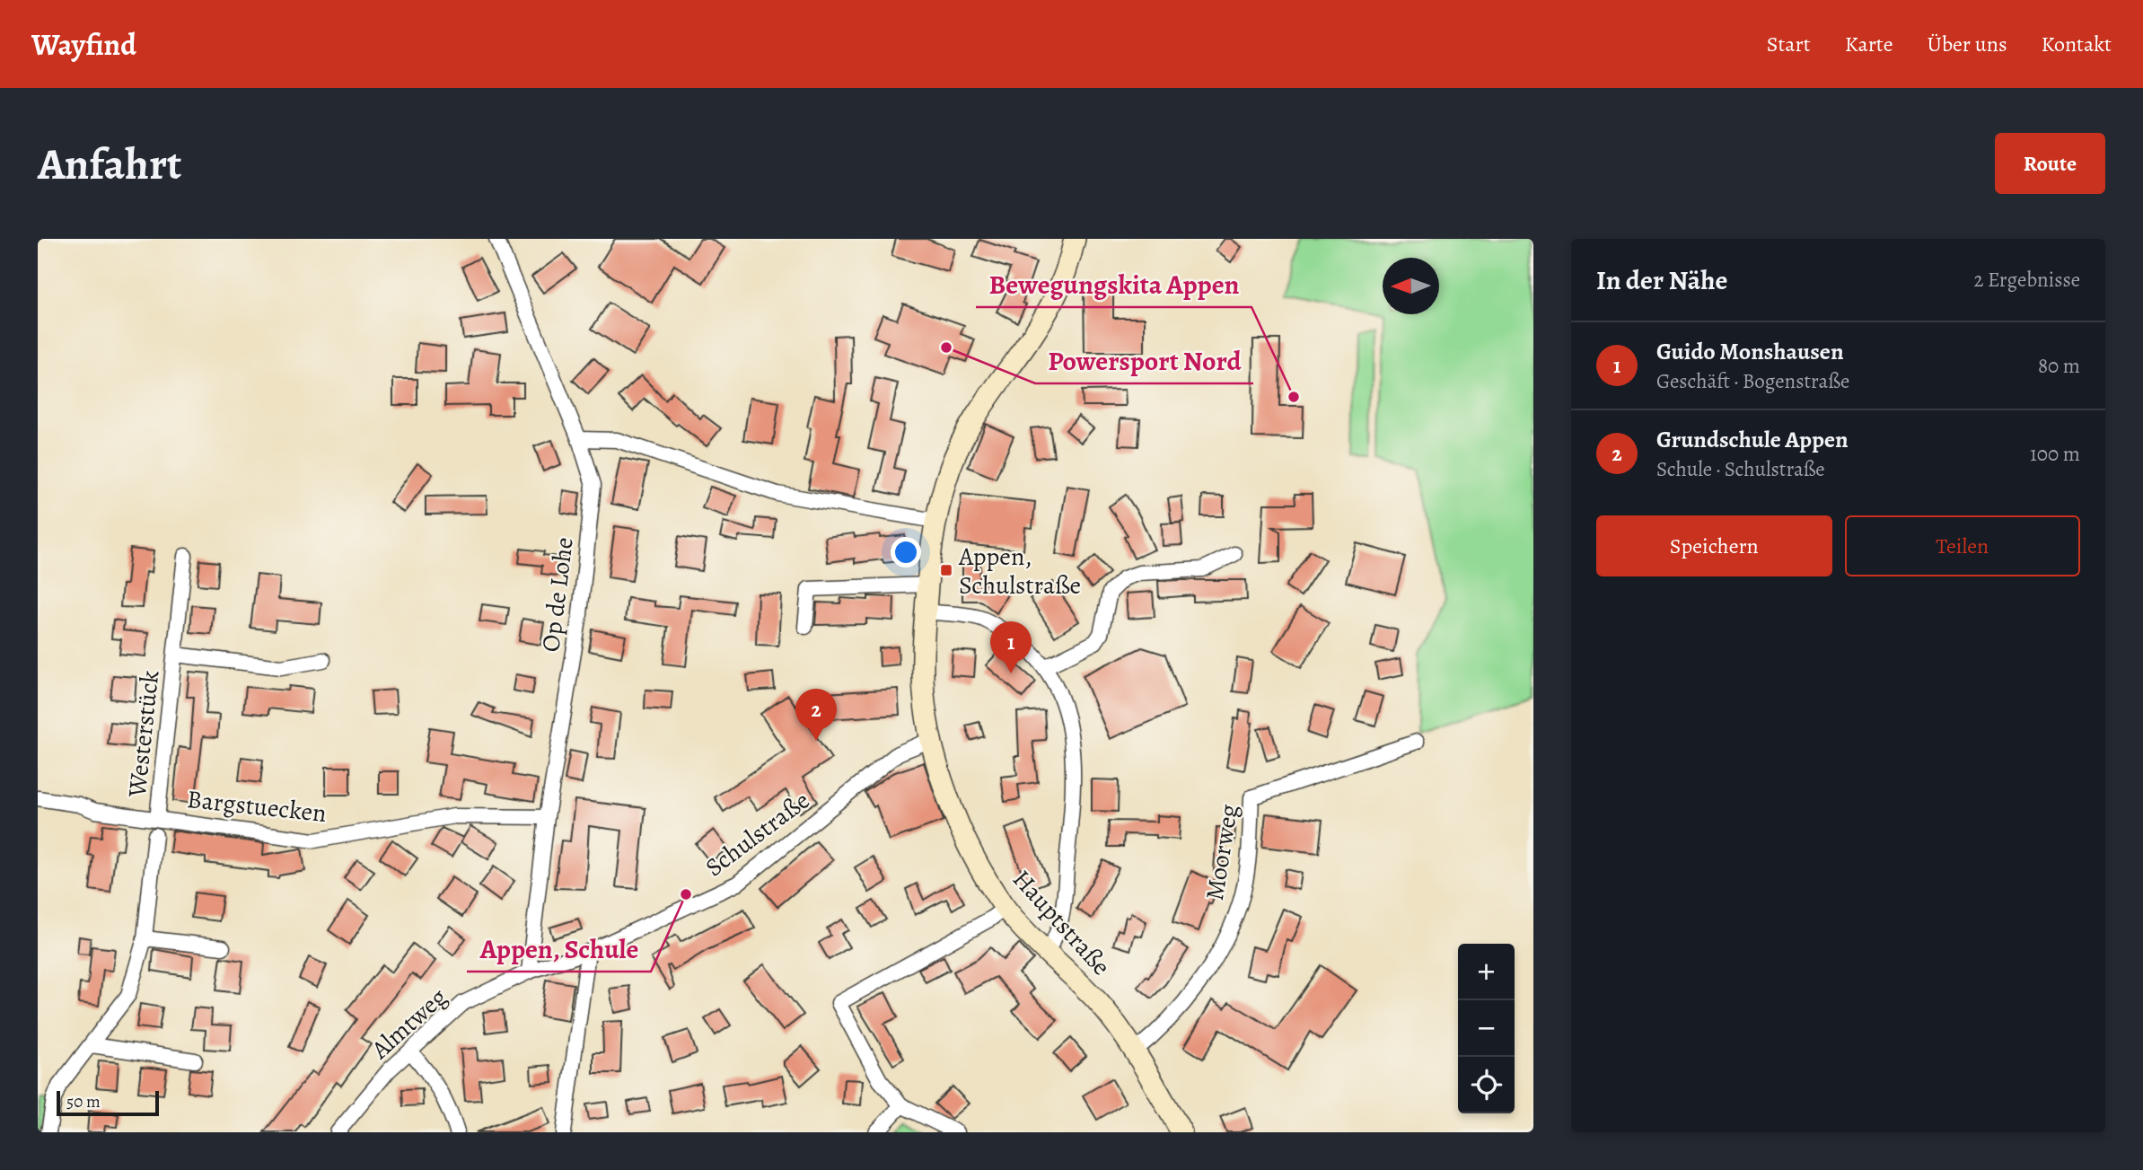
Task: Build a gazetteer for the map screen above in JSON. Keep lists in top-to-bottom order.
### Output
{
  "streets": {
    "main road": ["Hauptstraße"],
    "street": [
      "Op de Lohe",
      "Westerstück",
      "Bargstuecken",
      "Schulstraße",
      "Moorweg",
      "Almtweg"
    ]
  },
  "crossings": [
    ["Op de Lohe", "Bargstuecken"],
    ["Op de Lohe", "Schulstraße"],
    ["Op de Lohe", "Almtweg"],
    ["Westerstück", "Bargstuecken"],
    ["Schulstraße", "Hauptstraße"],
    ["Schulstraße", "Almtweg"],
    ["Moorweg", "Hauptstraße"]
  ],
  "places": {
    "other": ["Powersport Nord", "Bewegungskita Appen", "Appen, Schule"],
    "transit": ["Appen, Schulstraße"]
  },
  "scale_bar": "50 m",
  "north": "left",
  "page": {
    "header": "Wayfind",
    "nav": [
      "Start",
      "Karte",
      "Über uns",
      "Kontakt"
    ],
    "buttons": [
      "Route",
      ["Speichern", "Teilen"]
    ],
    "title": "Anfahrt",
    "heading": ["In der Nähe", "2 Ergebnisse"],
    "list": [
      {
        "mark": "1",
        "name": "Guido Monshausen",
        "note": "Geschäft · Bogenstraße",
        "value": "80 m"
      },
      {
        "mark": "2",
        "name": "Grundschule Appen",
        "note": "Schule · Schulstraße",
        "value": "100 m"
      }
    ],
    "pins": ["1", "2"],
    "map_buttons": ["+", "−"],
    "scale": "50 m"
  }
}
